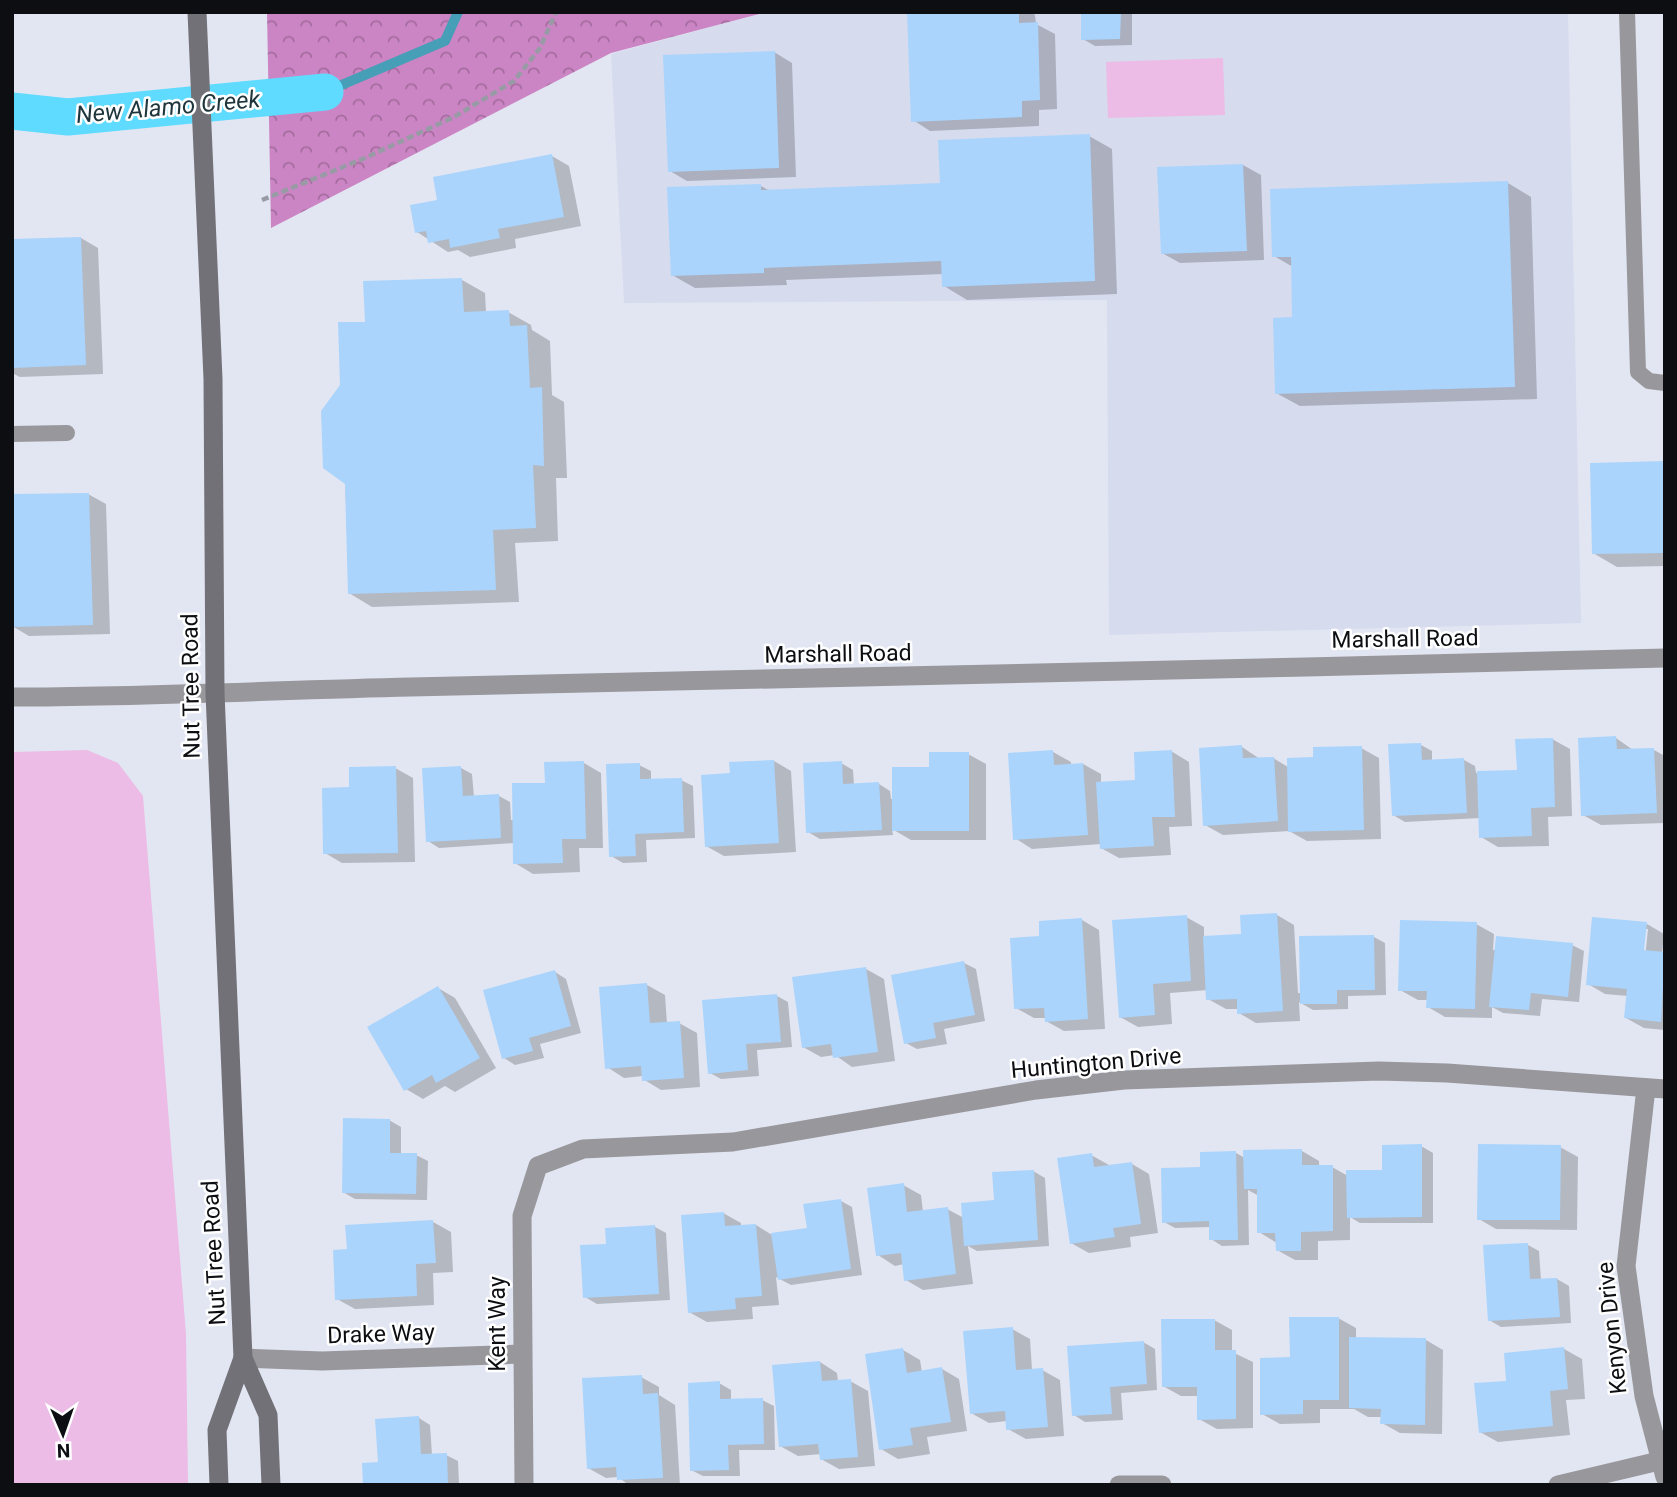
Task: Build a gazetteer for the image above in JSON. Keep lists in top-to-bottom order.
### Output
{
  "streets": {
    "main road": ["Nut Tree Road"],
    "street": [
      "Marshall Road",
      "Huntington Drive",
      "Kent Way",
      "Kenyon Drive",
      "Drake Way"
    ]
  },
  "crossings": [
    ["Marshall Road", "Nut Tree Road"],
    ["Nut Tree Road", "Drake Way"],
    ["Huntington Drive", "Kent Way"],
    ["Huntington Drive", "Kenyon Drive"],
    ["Kent Way", "Drake Way"]
  ],
  "water": ["New Alamo Creek"],
  "north": "bottom"
}
